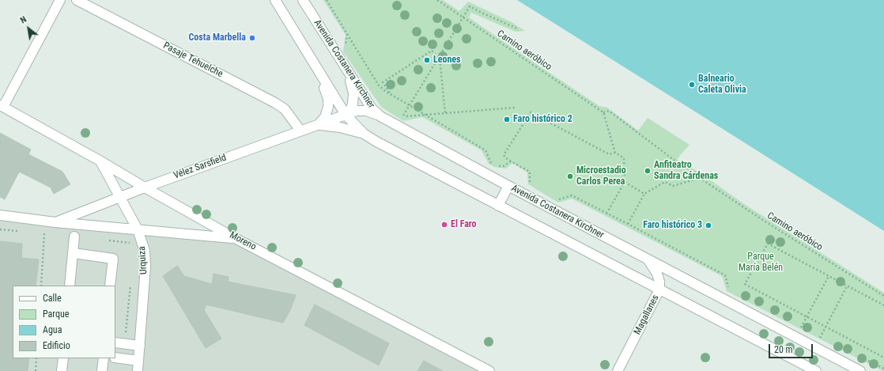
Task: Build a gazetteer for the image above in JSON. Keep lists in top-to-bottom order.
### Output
{
  "streets": {
    "street": [
      "Pasaje Tehuelche",
      "Avenida Costanera Kirchner",
      "Vélez Sarsfield",
      "Moreno",
      "Urquiza",
      "Magallanes"
    ],
    "path": ["Camino aeróbico"]
  },
  "crossings": [
    ["Pasaje Tehuelche", "Vélez Sarsfield"],
    ["Avenida Costanera Kirchner", "Vélez Sarsfield"],
    ["Avenida Costanera Kirchner", "Magallanes"],
    ["Vélez Sarsfield", "Moreno"],
    ["Vélez Sarsfield", "Urquiza"],
    ["Moreno", "Urquiza"]
  ],
  "parks": ["Parque María Belén"],
  "places": [
    "Costa Marbella",
    "Leones",
    "Balneario Caleta Olivia",
    "Faro histórico 2",
    "Anfiteatro Sandra Cárdenas",
    "Microestadio Carlos Perea",
    "El Faro",
    "Faro histórico 3"
  ],
  "legend": [
    "Calle",
    "Parque",
    "Agua",
    "Edificio"
  ],
  "scale_bar": "20 m",
  "north": "top left"
}
